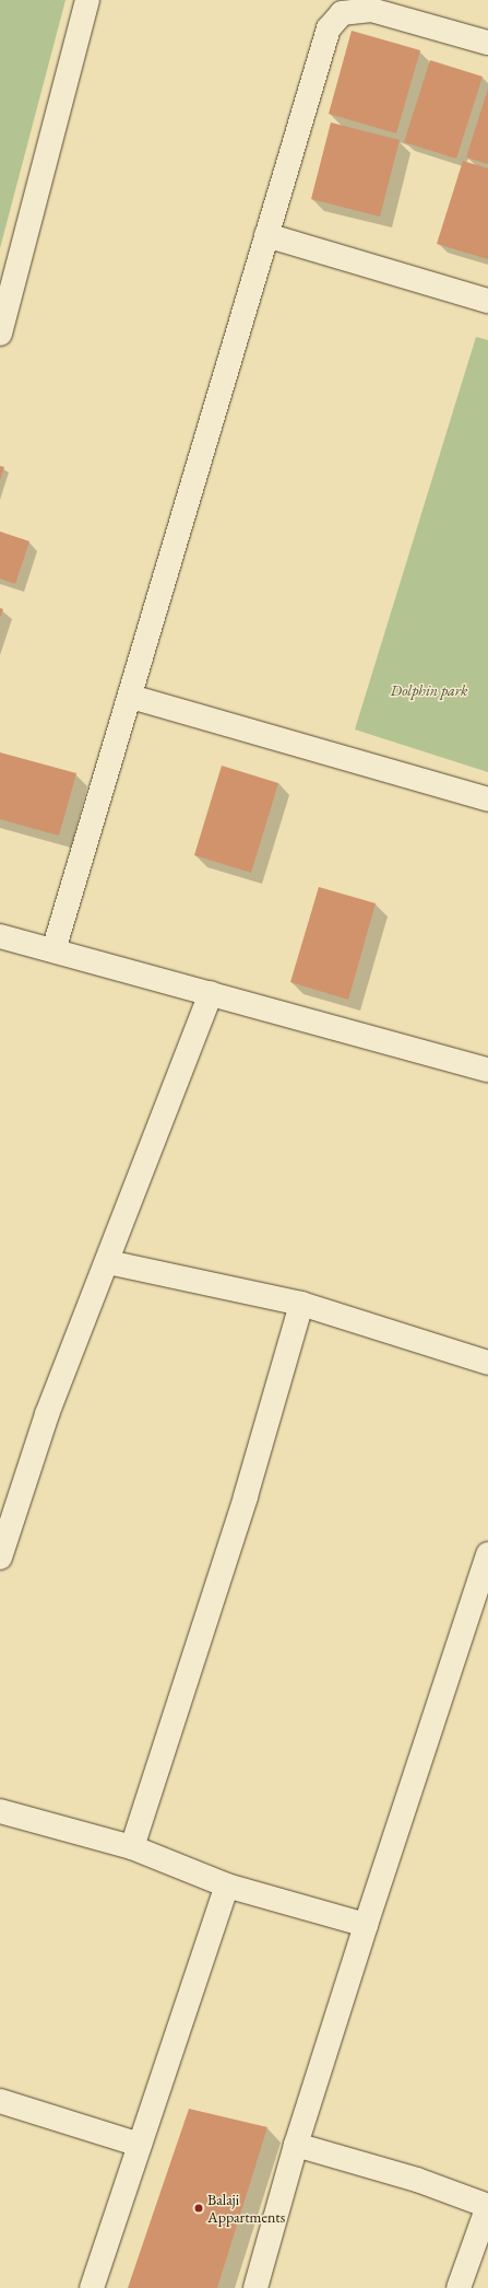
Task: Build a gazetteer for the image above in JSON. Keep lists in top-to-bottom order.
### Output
{
  "parks": ["Dolphin park"],
  "places": ["Balaji Appartments"]
}
